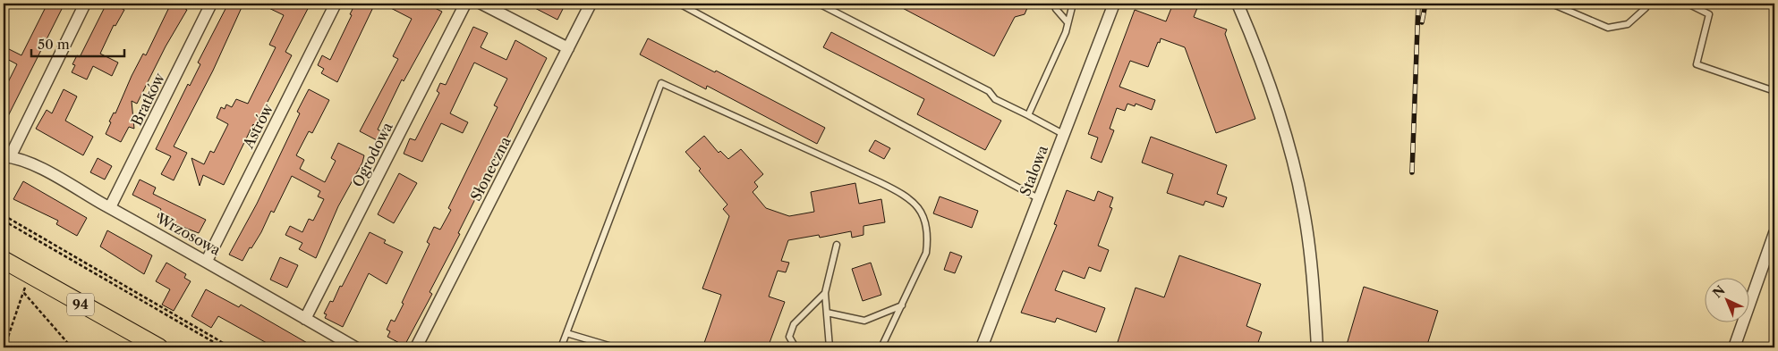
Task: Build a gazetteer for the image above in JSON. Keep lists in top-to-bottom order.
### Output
{
  "streets": {
    "main road": ["94"],
    "street": [
      "Bratków",
      "Astrów",
      "Ogrodowa",
      "Słoneczna",
      "Stalowa",
      "Wrzosowa"
    ]
  },
  "crossings": [
    ["Bratków", "Wrzosowa"],
    ["Astrów", "Wrzosowa"],
    ["Ogrodowa", "Wrzosowa"]
  ],
  "scale_bar": "50 m",
  "north": "top left"
}
